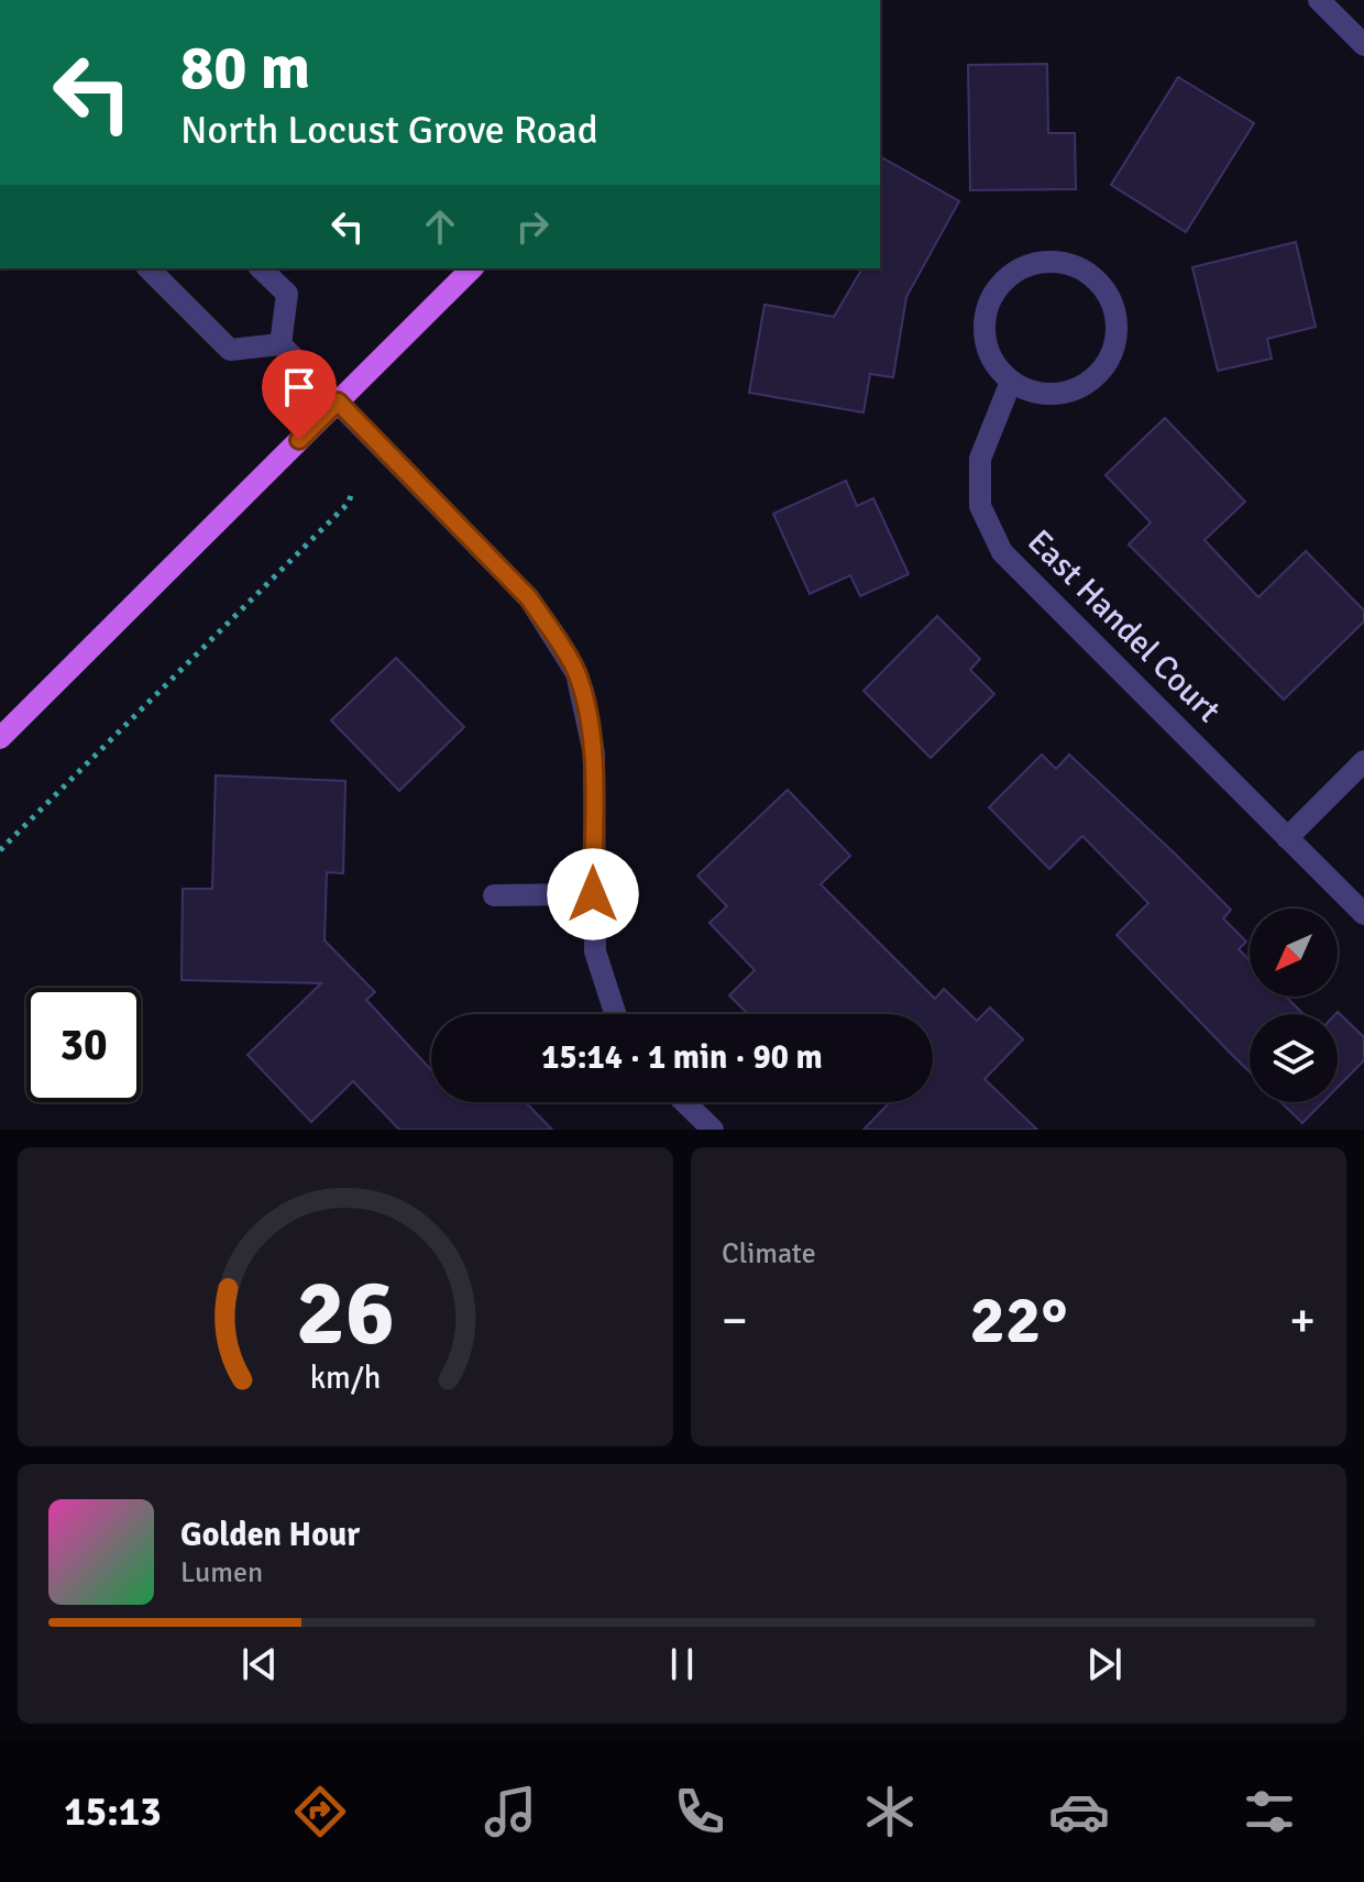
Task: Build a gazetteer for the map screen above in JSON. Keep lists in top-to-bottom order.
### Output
{
  "streets": {
    "street": ["East Handel Court"]
  },
  "north": "bottom left",
  "page": {
    "turn": ["80 m", "North Locust Grove Road"],
    "limit": "30",
    "trip": "15:14 · 1 min · 90 m",
    "tile": "Climate",
    "heat": ["−", "22°", "+"],
    "song": ["Golden Hour", "Lumen"],
    "tabs": "15:13",
    "gauge": ["26", "km/h"]
  }
}
